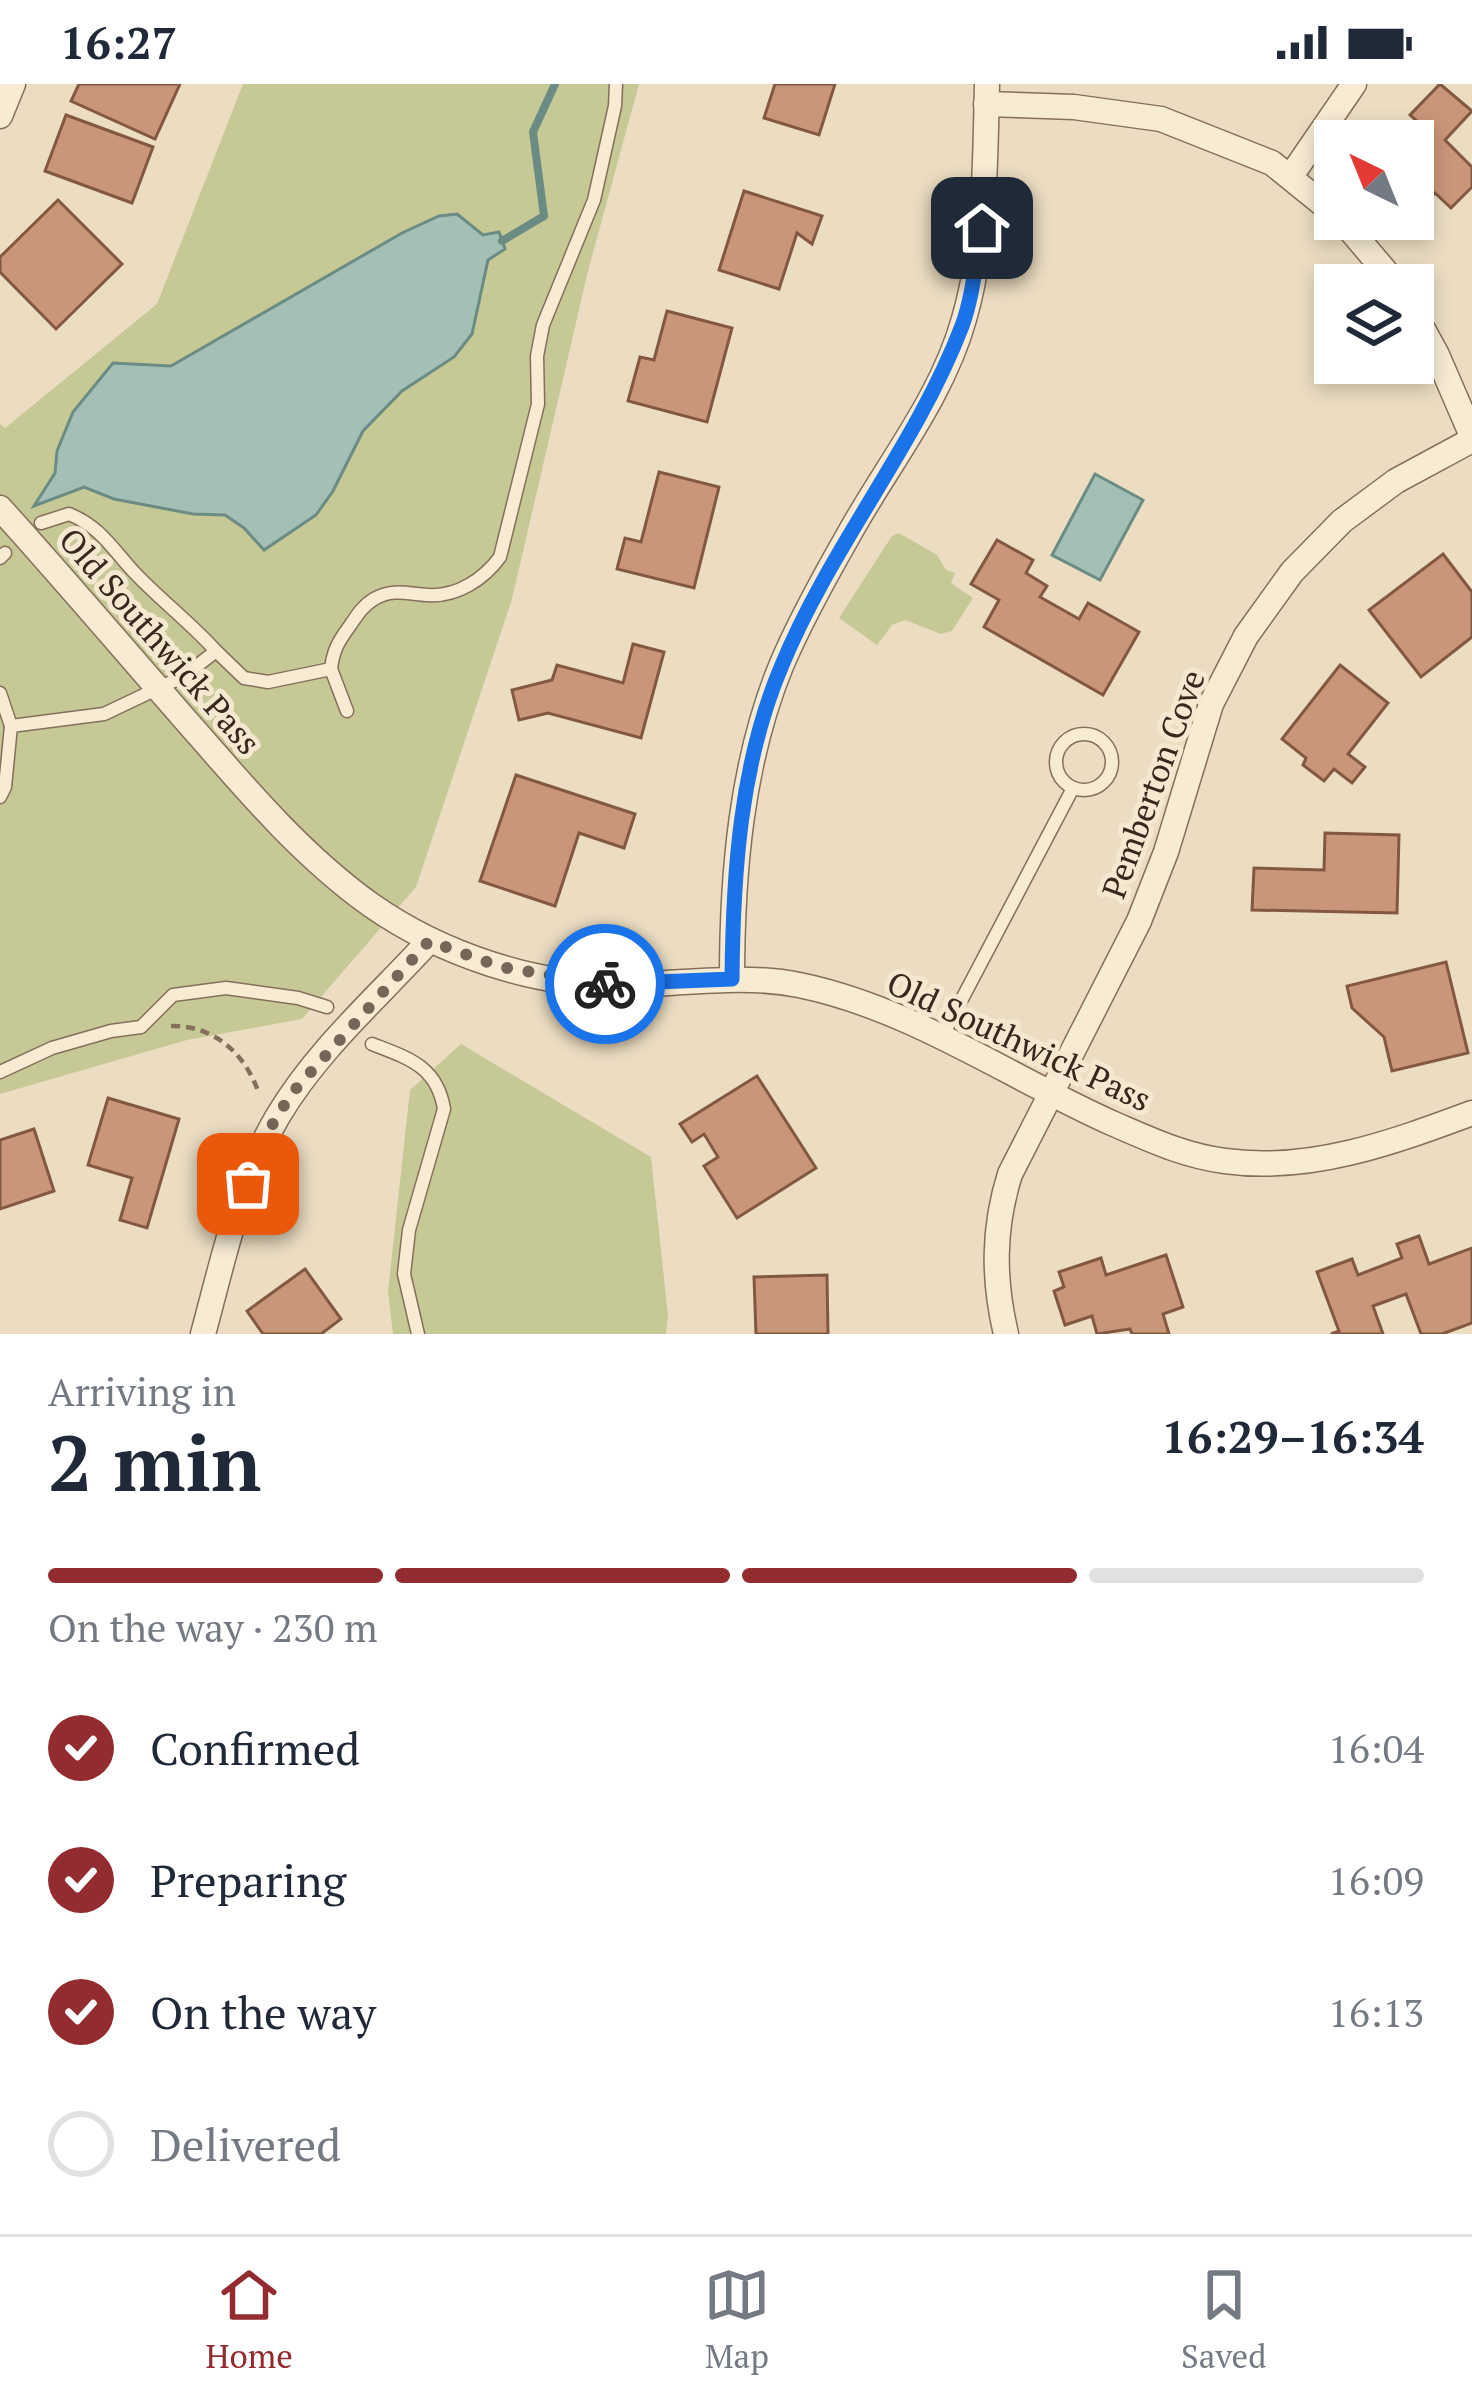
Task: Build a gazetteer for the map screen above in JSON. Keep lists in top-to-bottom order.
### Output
{
  "streets": {
    "street": ["Old Southwick Pass", "Pemberton Cove"]
  },
  "crossings": [
    ["Old Southwick Pass", "Pemberton Cove"]
  ],
  "north": "top left",
  "page": {
    "status": "16:27",
    "heading": ["2 min", "Arriving in", "16:29–16:34"],
    "bar": "On the way · 230 m",
    "list": [
      ["Confirmed", "16:04"],
      ["Preparing", "16:09"],
      ["On the way", "16:13"],
      "Delivered"
    ],
    "tabs": ["Home", "Map", "Saved"]
  }
}
